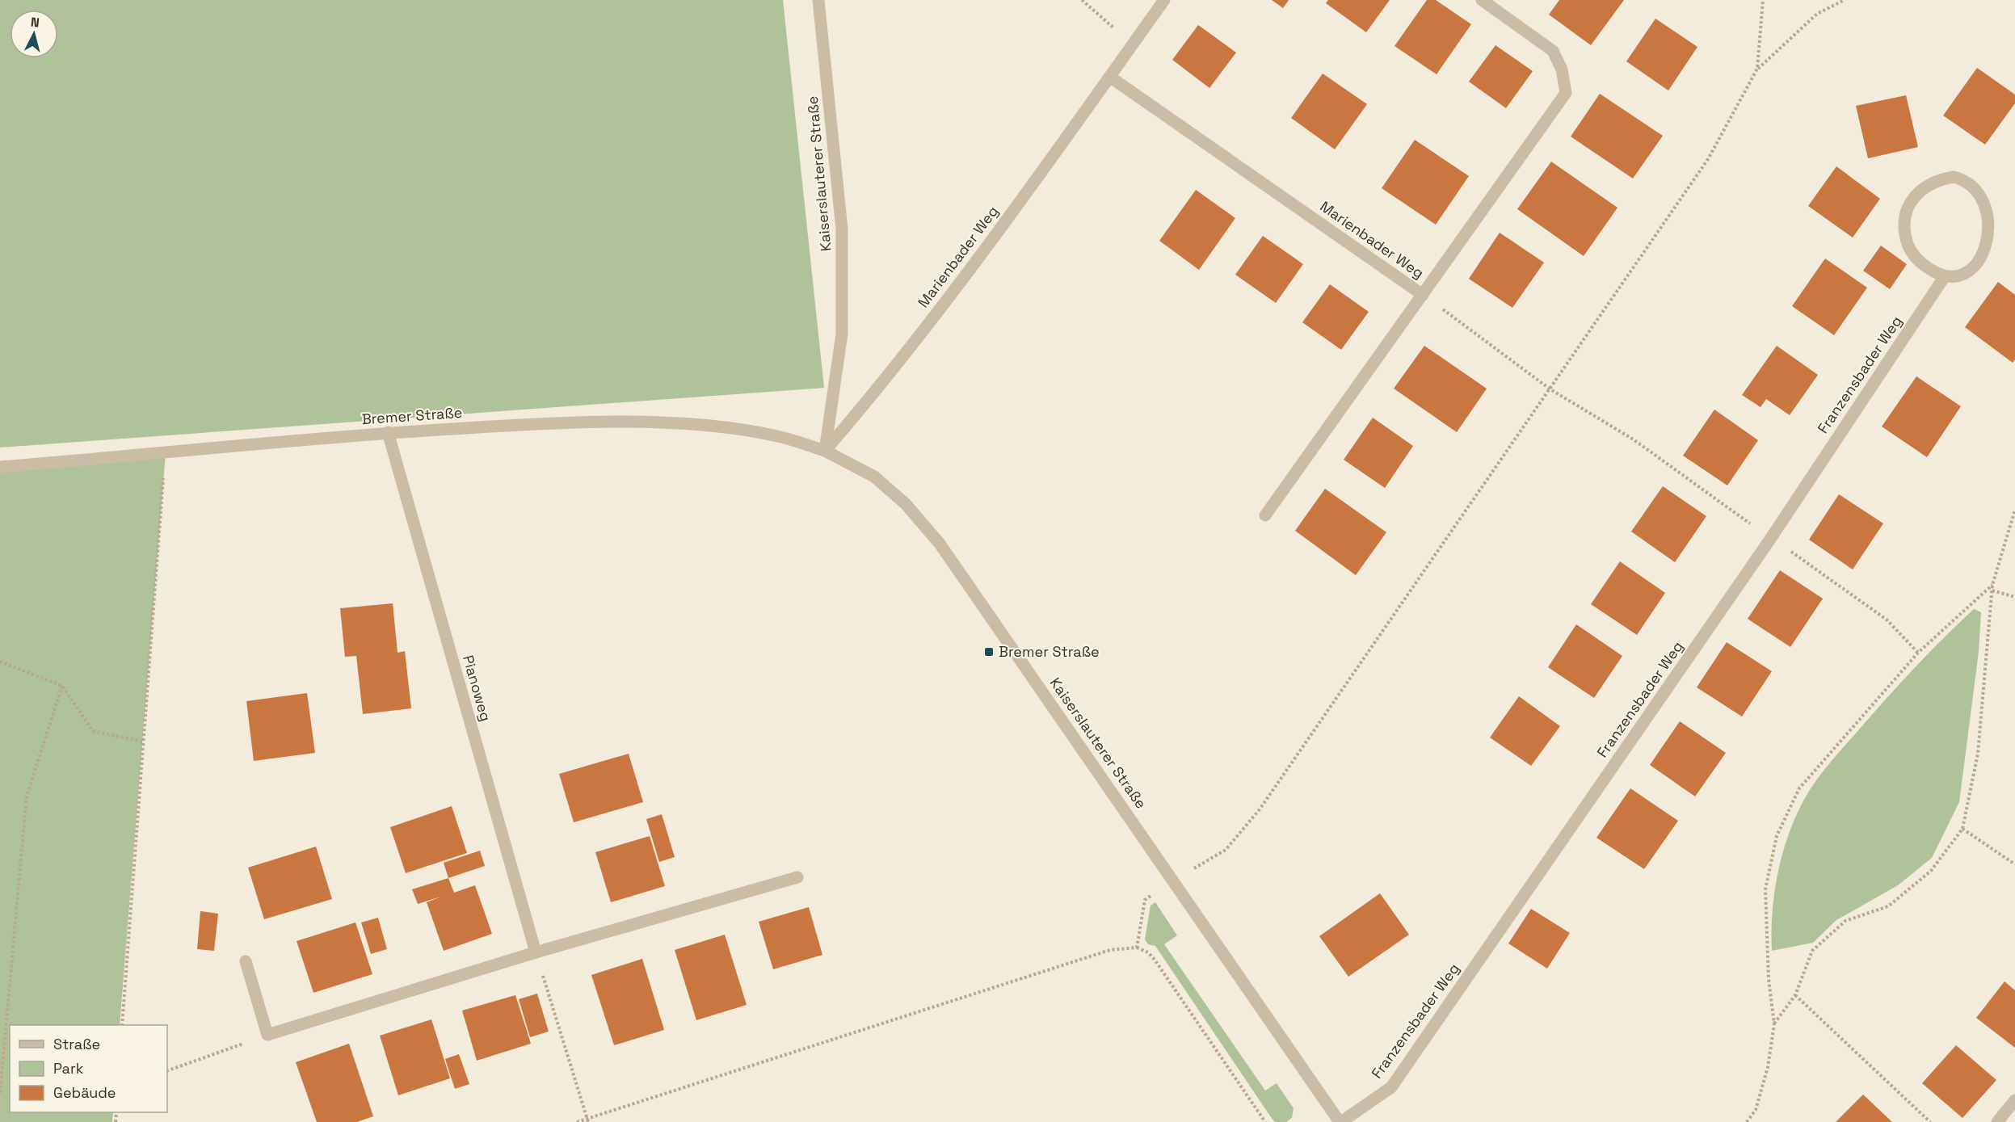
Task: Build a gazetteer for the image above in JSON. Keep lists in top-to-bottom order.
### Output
{
  "streets": {
    "street": [
      "Kaiserslauterer Straße",
      "Marienbader Weg",
      "Franzensbader Weg",
      "Bremer Straße",
      "Pianoweg"
    ]
  },
  "crossings": [
    ["Kaiserslauterer Straße", "Marienbader Weg"],
    ["Kaiserslauterer Straße", "Franzensbader Weg"],
    ["Kaiserslauterer Straße", "Bremer Straße"],
    ["Marienbader Weg", "Bremer Straße"],
    ["Bremer Straße", "Pianoweg"]
  ],
  "places": {
    "transit": ["Bremer Straße"]
  },
  "legend": ["Straße", "Park", "Gebäude"],
  "north": "top"
}
